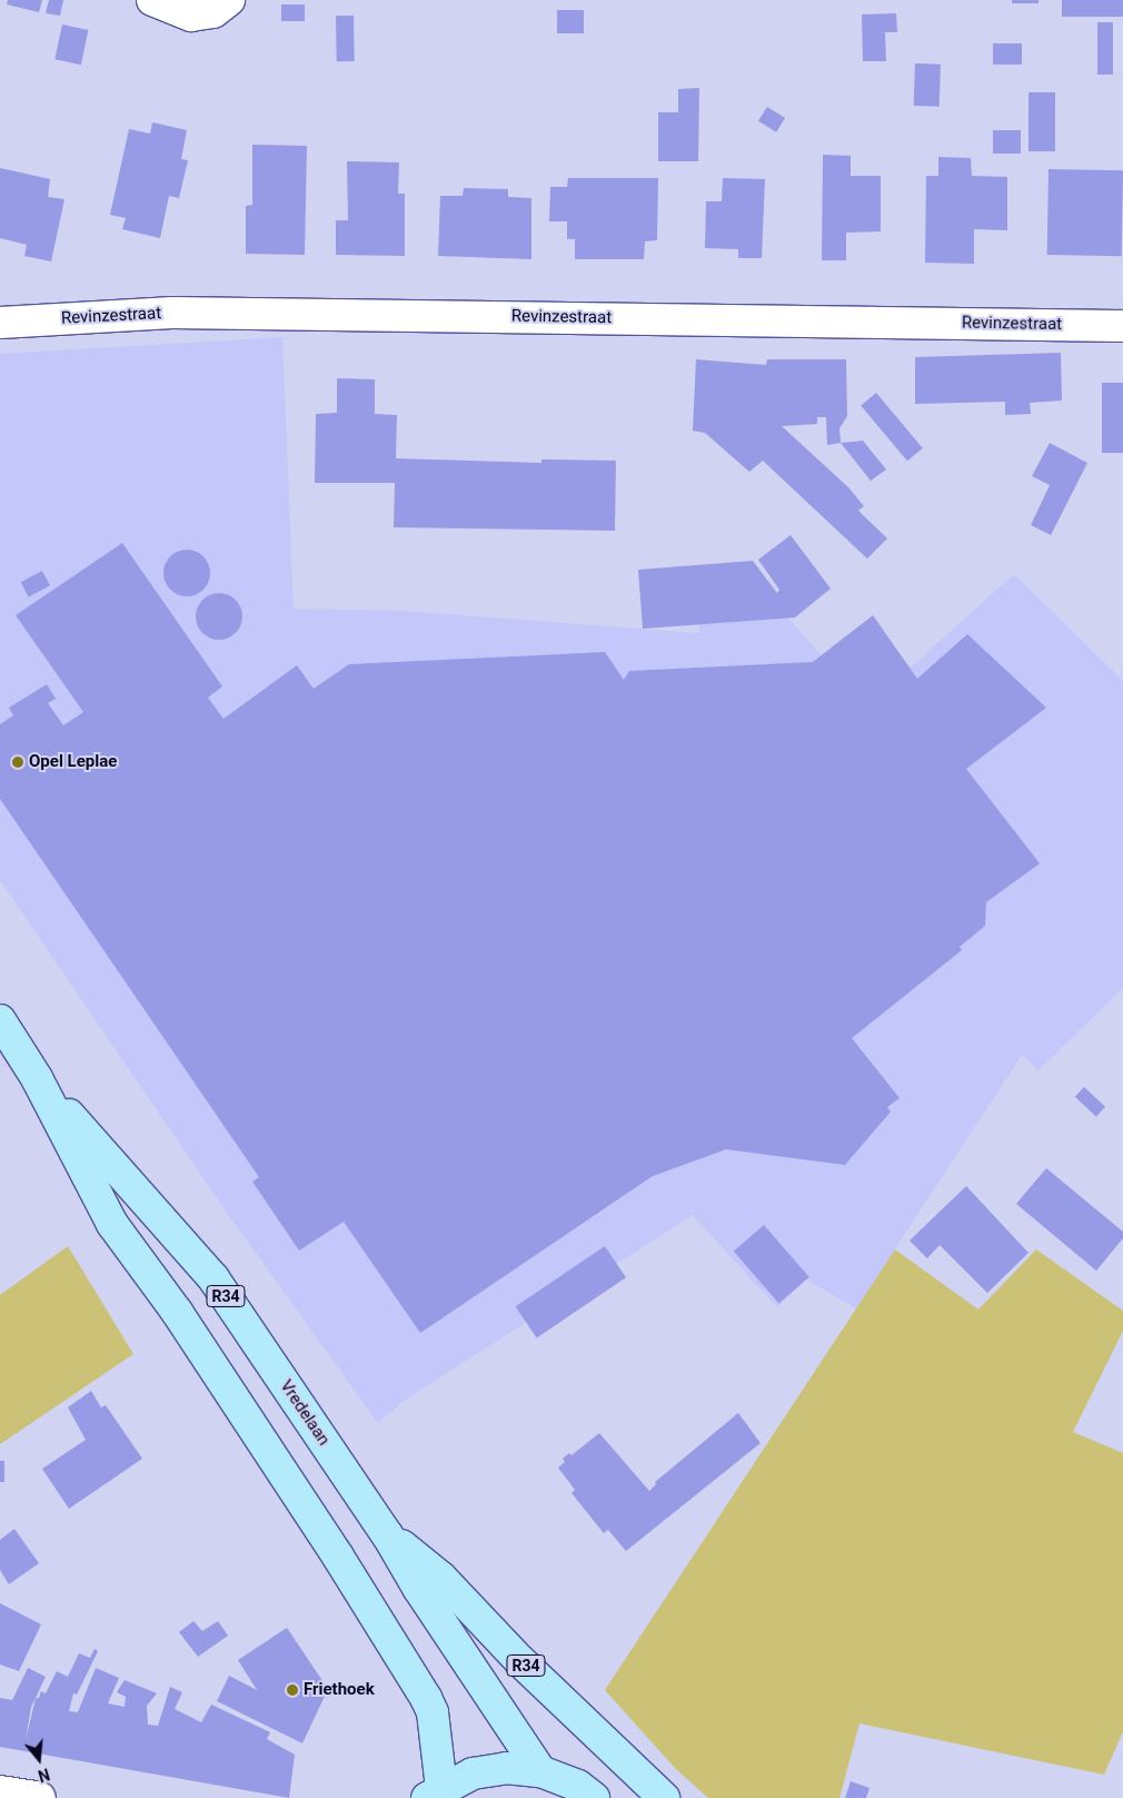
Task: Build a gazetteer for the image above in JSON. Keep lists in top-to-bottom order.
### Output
{
  "streets": {
    "main road": ["R34", "Vredelaan"],
    "street": ["Revinzestraat"]
  },
  "crossings": [
    ["R34", "Vredelaan"]
  ],
  "places": ["Opel Leplae", "Friethoek"],
  "north": "bottom"
}
